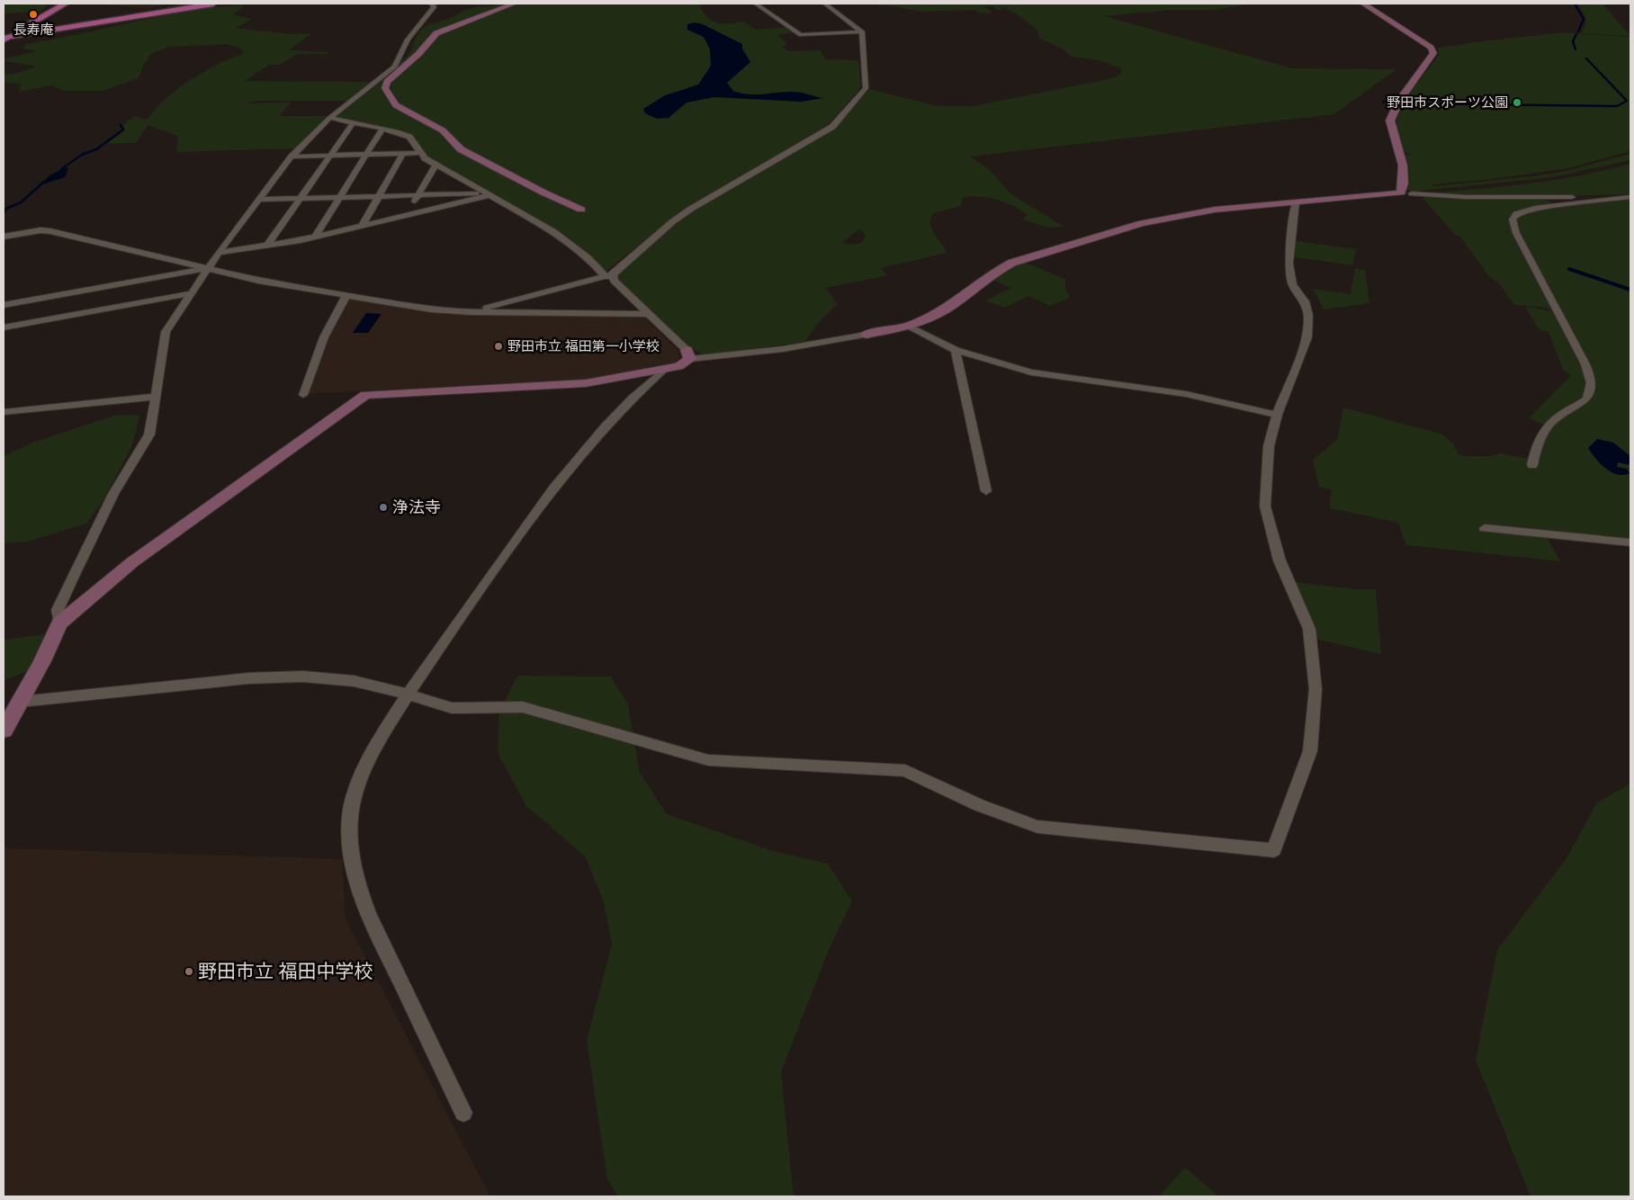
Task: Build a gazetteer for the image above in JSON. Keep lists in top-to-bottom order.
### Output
{
  "places": [
    "長寿庵",
    "野田市スポーツ公園",
    "野田市立 福田第一小学校",
    "浄法寺",
    "野田市立 福田中学校"
  ]
}
